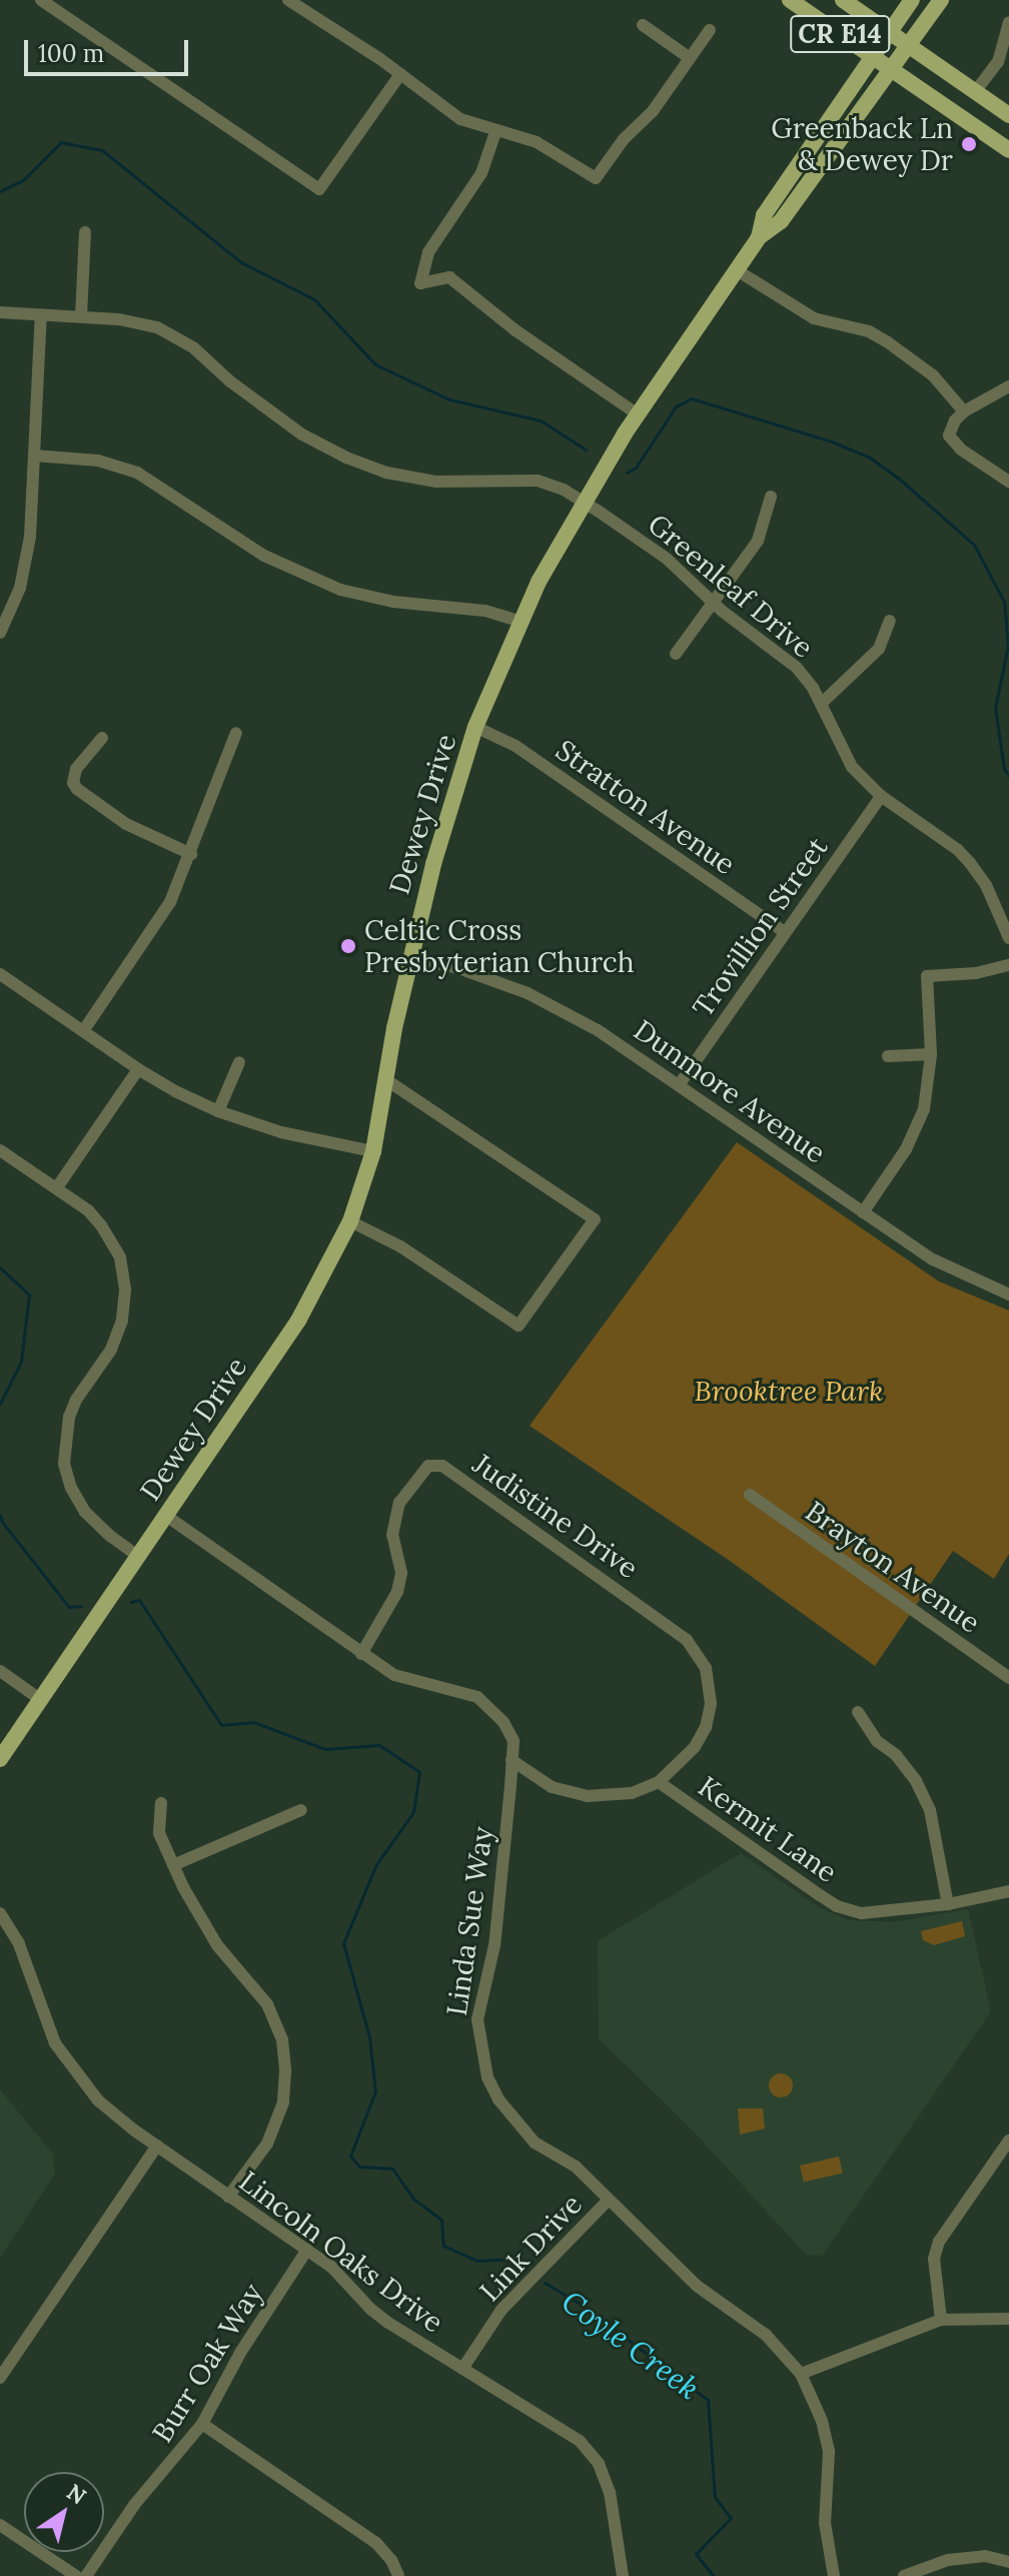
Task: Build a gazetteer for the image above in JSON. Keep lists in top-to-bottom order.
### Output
{
  "streets": {
    "main road": ["CR E14", "Dewey Drive"],
    "street": [
      "Greenleaf Drive",
      "Stratton Avenue",
      "Trovillion Street",
      "Dunmore Avenue",
      "Judistine Drive",
      "Brayton Avenue",
      "Kermit Lane",
      "Linda Sue Way",
      "Link Drive",
      "Lincoln Oaks Drive",
      "Burr Oak Way"
    ]
  },
  "crossings": [
    ["CR E14", "Dewey Drive"],
    ["Greenleaf Drive", "Dewey Drive"],
    ["Greenleaf Drive", "Trovillion Street"],
    ["Stratton Avenue", "Dewey Drive"],
    ["Stratton Avenue", "Trovillion Street"],
    ["Dewey Drive", "Dunmore Avenue"],
    ["Dewey Drive", "Linda Sue Way"],
    ["Trovillion Street", "Dunmore Avenue"],
    ["Judistine Drive", "Kermit Lane"],
    ["Judistine Drive", "Linda Sue Way"],
    ["Kermit Lane", "Linda Sue Way"],
    ["Linda Sue Way", "Link Drive"],
    ["Link Drive", "Lincoln Oaks Drive"],
    ["Lincoln Oaks Drive", "Burr Oak Way"]
  ],
  "water": ["Coyle Creek"],
  "parks": ["Brooktree Park"],
  "places": ["Greenback Ln & Dewey Dr", "Celtic Cross Presbyterian Church"],
  "scale_bar": "100 m",
  "north": "top right"
}
